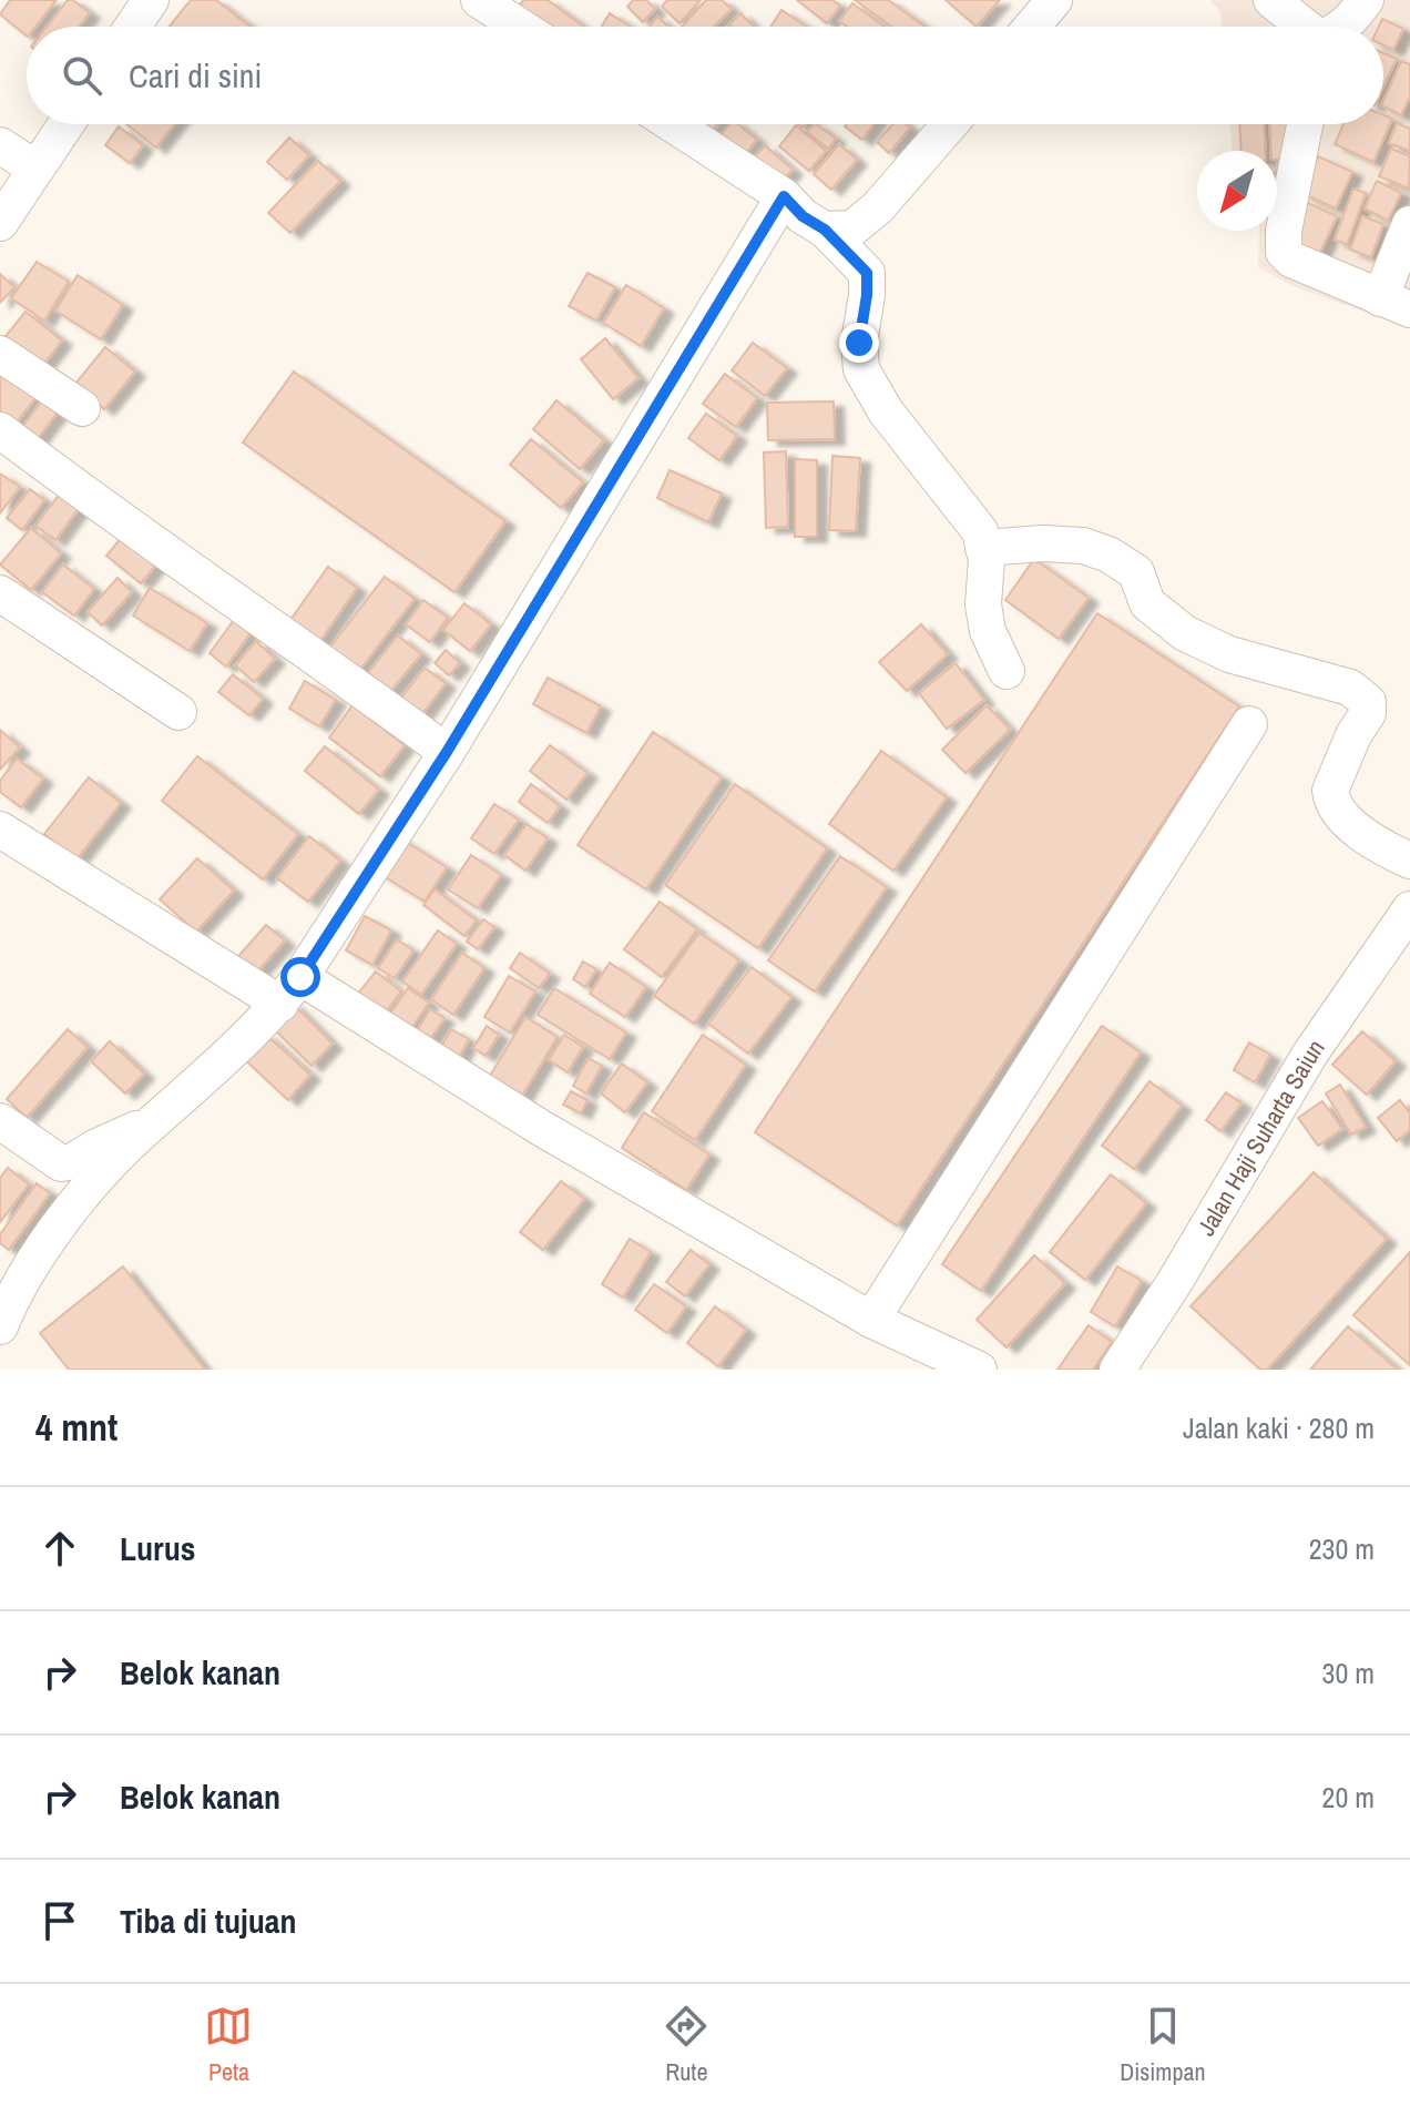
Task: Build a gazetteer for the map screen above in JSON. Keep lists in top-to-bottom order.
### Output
{
  "streets": {
    "street": ["Jalan Haji Suharta Saiun"]
  },
  "north": "bottom left",
  "page": {
    "search": "Cari di sini",
    "heading": ["4 mnt", "Jalan kaki · 280 m"],
    "list": [
      ["Lurus", "230 m"],
      ["Belok kanan", "30 m"],
      ["Belok kanan", "20 m"],
      "Tiba di tujuan"
    ],
    "nav": ["Peta", "Rute", "Disimpan"]
  }
}
